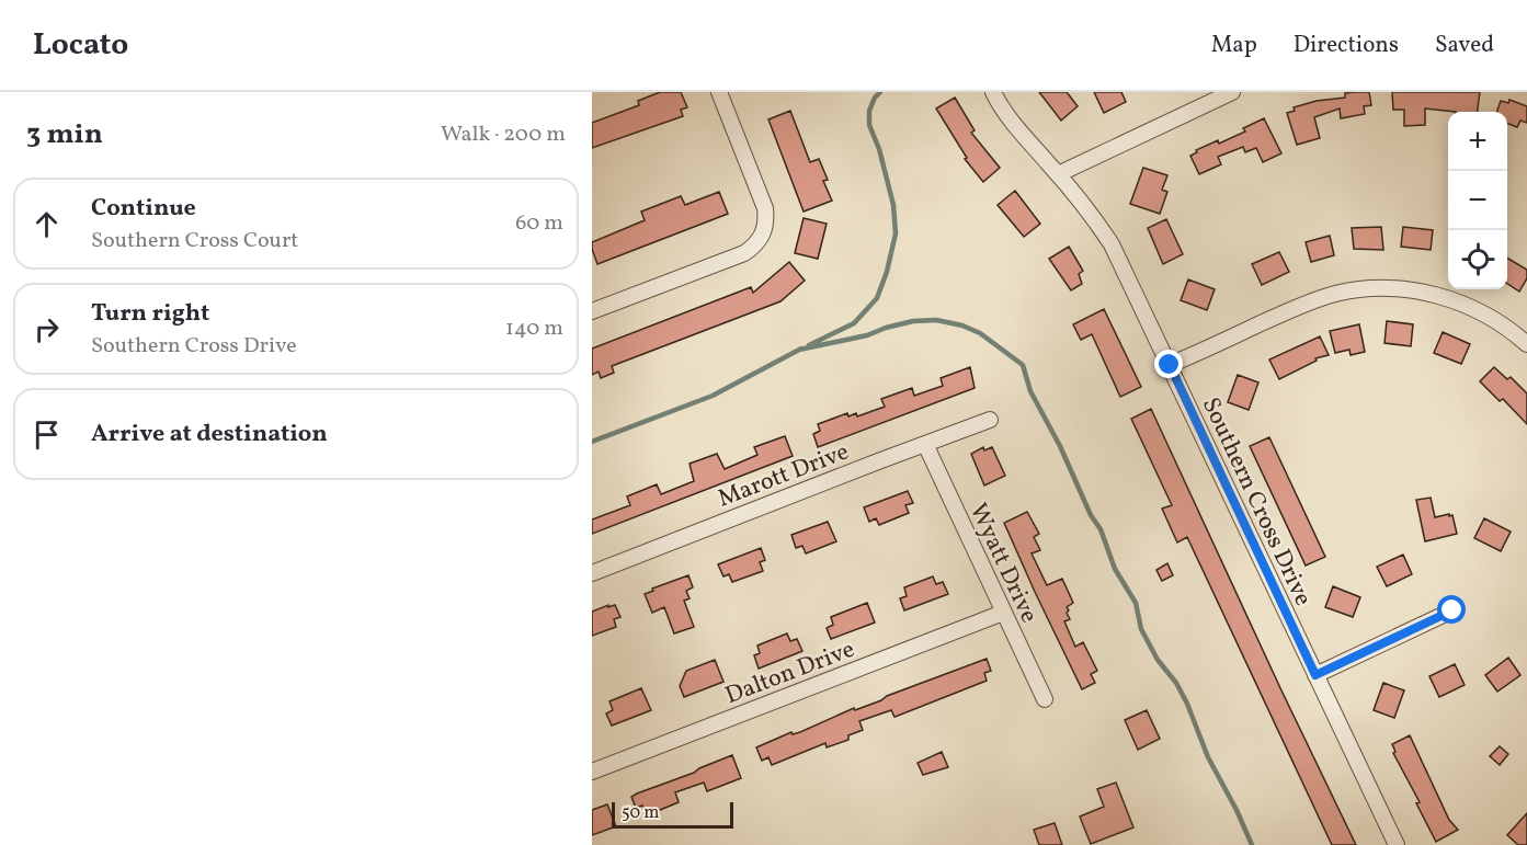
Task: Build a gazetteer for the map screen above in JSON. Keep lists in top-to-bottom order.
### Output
{
  "streets": {
    "street": [
      "Marott Drive",
      "Southern Cross Drive",
      "Wyatt Drive",
      "Dalton Drive"
    ]
  },
  "crossings": [
    ["Marott Drive", "Wyatt Drive"],
    ["Wyatt Drive", "Dalton Drive"]
  ],
  "scale_bar": "50 m",
  "page": {
    "header": "Locato",
    "nav": ["Map", "Directions", "Saved"],
    "heading": ["3 min", "Walk · 200 m"],
    "map_buttons": ["+", "−"],
    "list": [
      ["Continue", "Southern Cross Court", "60 m"],
      ["Turn right", "Southern Cross Drive", "140 m"],
      "Arrive at destination"
    ],
    "scale": "50 m"
  }
}
